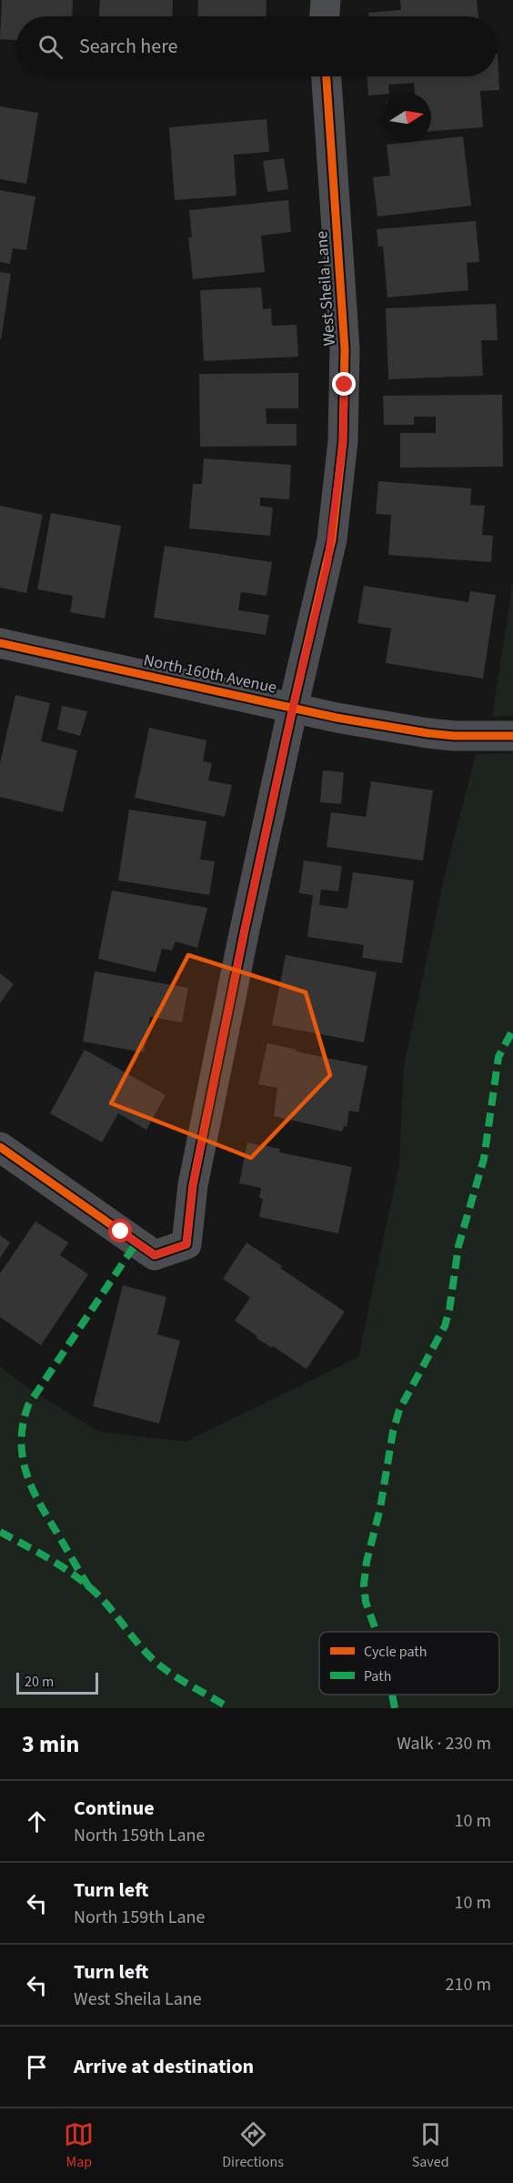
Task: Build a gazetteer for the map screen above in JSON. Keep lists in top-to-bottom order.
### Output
{
  "streets": {
    "street": ["West Sheila Lane", "North 160th Avenue"]
  },
  "crossings": [
    ["West Sheila Lane", "North 160th Avenue"]
  ],
  "legend": ["Cycle path", "Path"],
  "scale_bar": "20 m",
  "north": "right",
  "page": {
    "search": "Search here",
    "scale": "20 m",
    "heading": ["3 min", "Walk · 230 m"],
    "list": [
      ["Continue", "North 159th Lane", "10 m"],
      ["Turn left", "North 159th Lane", "10 m"],
      ["Turn left", "West Sheila Lane", "210 m"],
      "Arrive at destination"
    ],
    "nav": ["Map", "Directions", "Saved"]
  }
}
